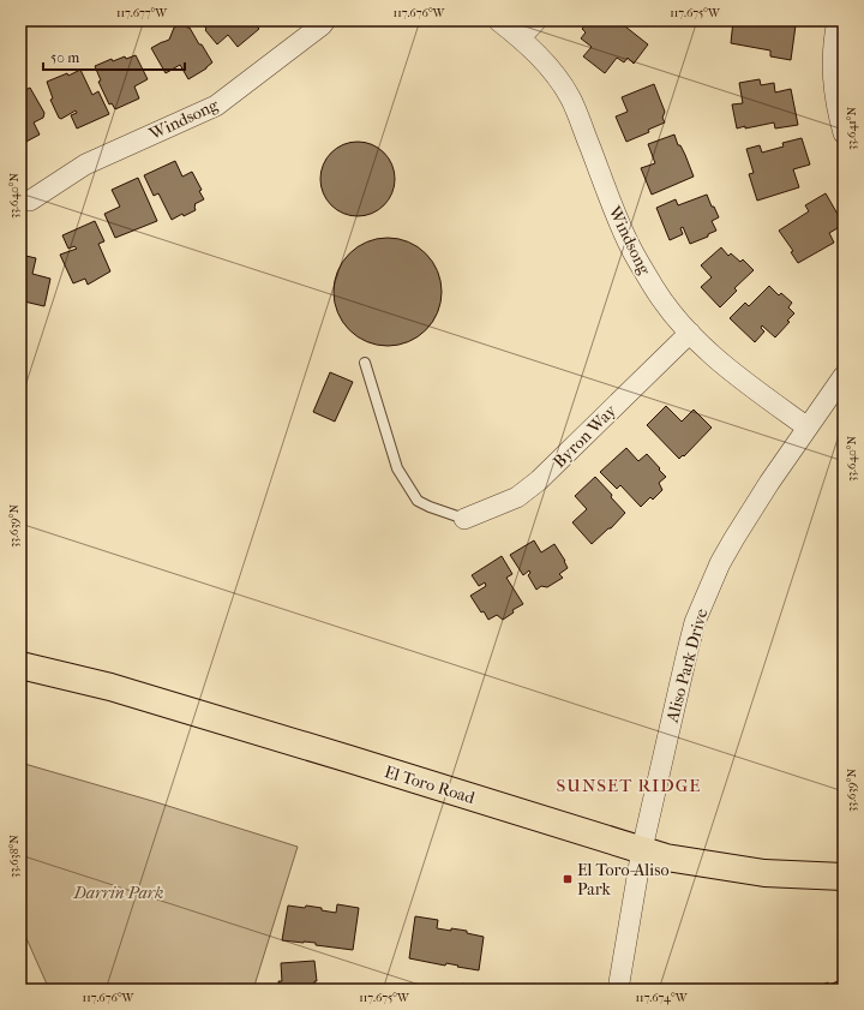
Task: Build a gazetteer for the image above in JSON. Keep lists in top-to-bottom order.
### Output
{
  "streets": {
    "main road": ["El Toro Road"],
    "street": ["Windsong", "Byron Way", "Aliso Park Drive"]
  },
  "crossings": [
    ["Windsong", "Byron Way"],
    ["Windsong", "Aliso Park Drive"],
    ["Aliso Park Drive", "El Toro Road"]
  ],
  "districts": ["SUNSET RIDGE"],
  "parks": ["Darrin Park"],
  "places": {
    "transit": ["El Toro-Aliso Park"]
  },
  "scale_bar": "50 m",
  "coordinates": [
    "117.677°W",
    "117.676°W",
    "117.675°W",
    "33.641°N",
    "33.640°N",
    "33.639°N",
    "33.638°N",
    "117.674°W"
  ]
}
